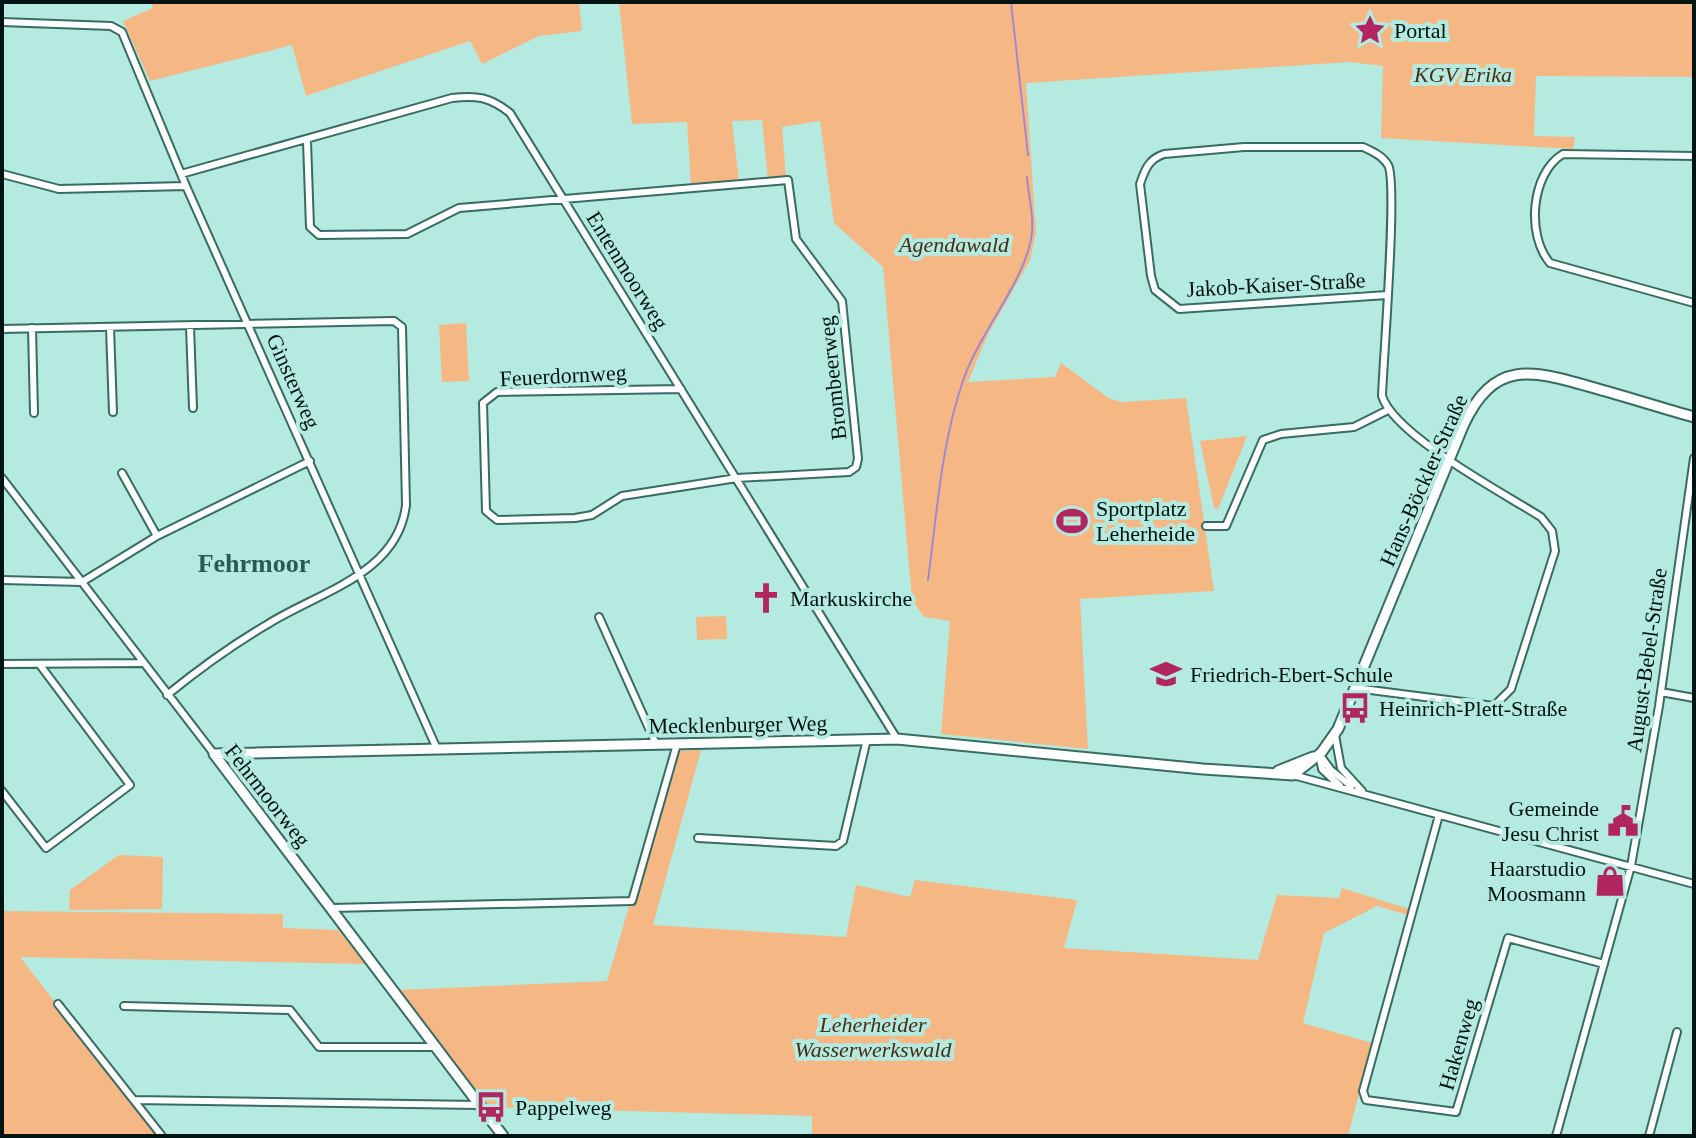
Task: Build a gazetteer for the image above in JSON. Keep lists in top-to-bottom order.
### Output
{
  "streets": {
    "street": [
      "Entenmoorweg",
      "Jakob-Kaiser-Straße",
      "Feuerdornweg",
      "Brombeerweg",
      "Ginsterweg",
      "Hans-Böckler-Straße",
      "August-Bebel-Straße",
      "Mecklenburger Weg",
      "Fehrmoorweg",
      "Hakenweg"
    ]
  },
  "crossings": [
    ["Entenmoorweg", "Feuerdornweg"],
    ["Entenmoorweg", "Brombeerweg"],
    ["Entenmoorweg", "Ginsterweg"],
    ["Entenmoorweg", "Mecklenburger Weg"],
    ["Feuerdornweg", "Brombeerweg"],
    ["Ginsterweg", "Mecklenburger Weg"],
    ["Hans-Böckler-Straße", "Mecklenburger Weg"],
    ["August-Bebel-Straße", "Mecklenburger Weg"],
    ["August-Bebel-Straße", "Hakenweg"],
    ["Mecklenburger Weg", "Fehrmoorweg"],
    ["Mecklenburger Weg", "Hakenweg"]
  ],
  "districts": ["Fehrmoor"],
  "parks": ["KGV Erika", "Agendawald", "Leherheider Wasserwerkswald"],
  "places": {
    "place": ["Portal"],
    "sports": ["Sportplatz Leherheide"],
    "church": ["Markuskirche"],
    "school or university": ["Friedrich-Ebert-Schule"],
    "bus stop": ["Heinrich-Plett-Straße", "Pappelweg"],
    "public building": ["Gemeinde Jesu Christ"],
    "shop": ["Haarstudio Moosmann"]
  }
}
